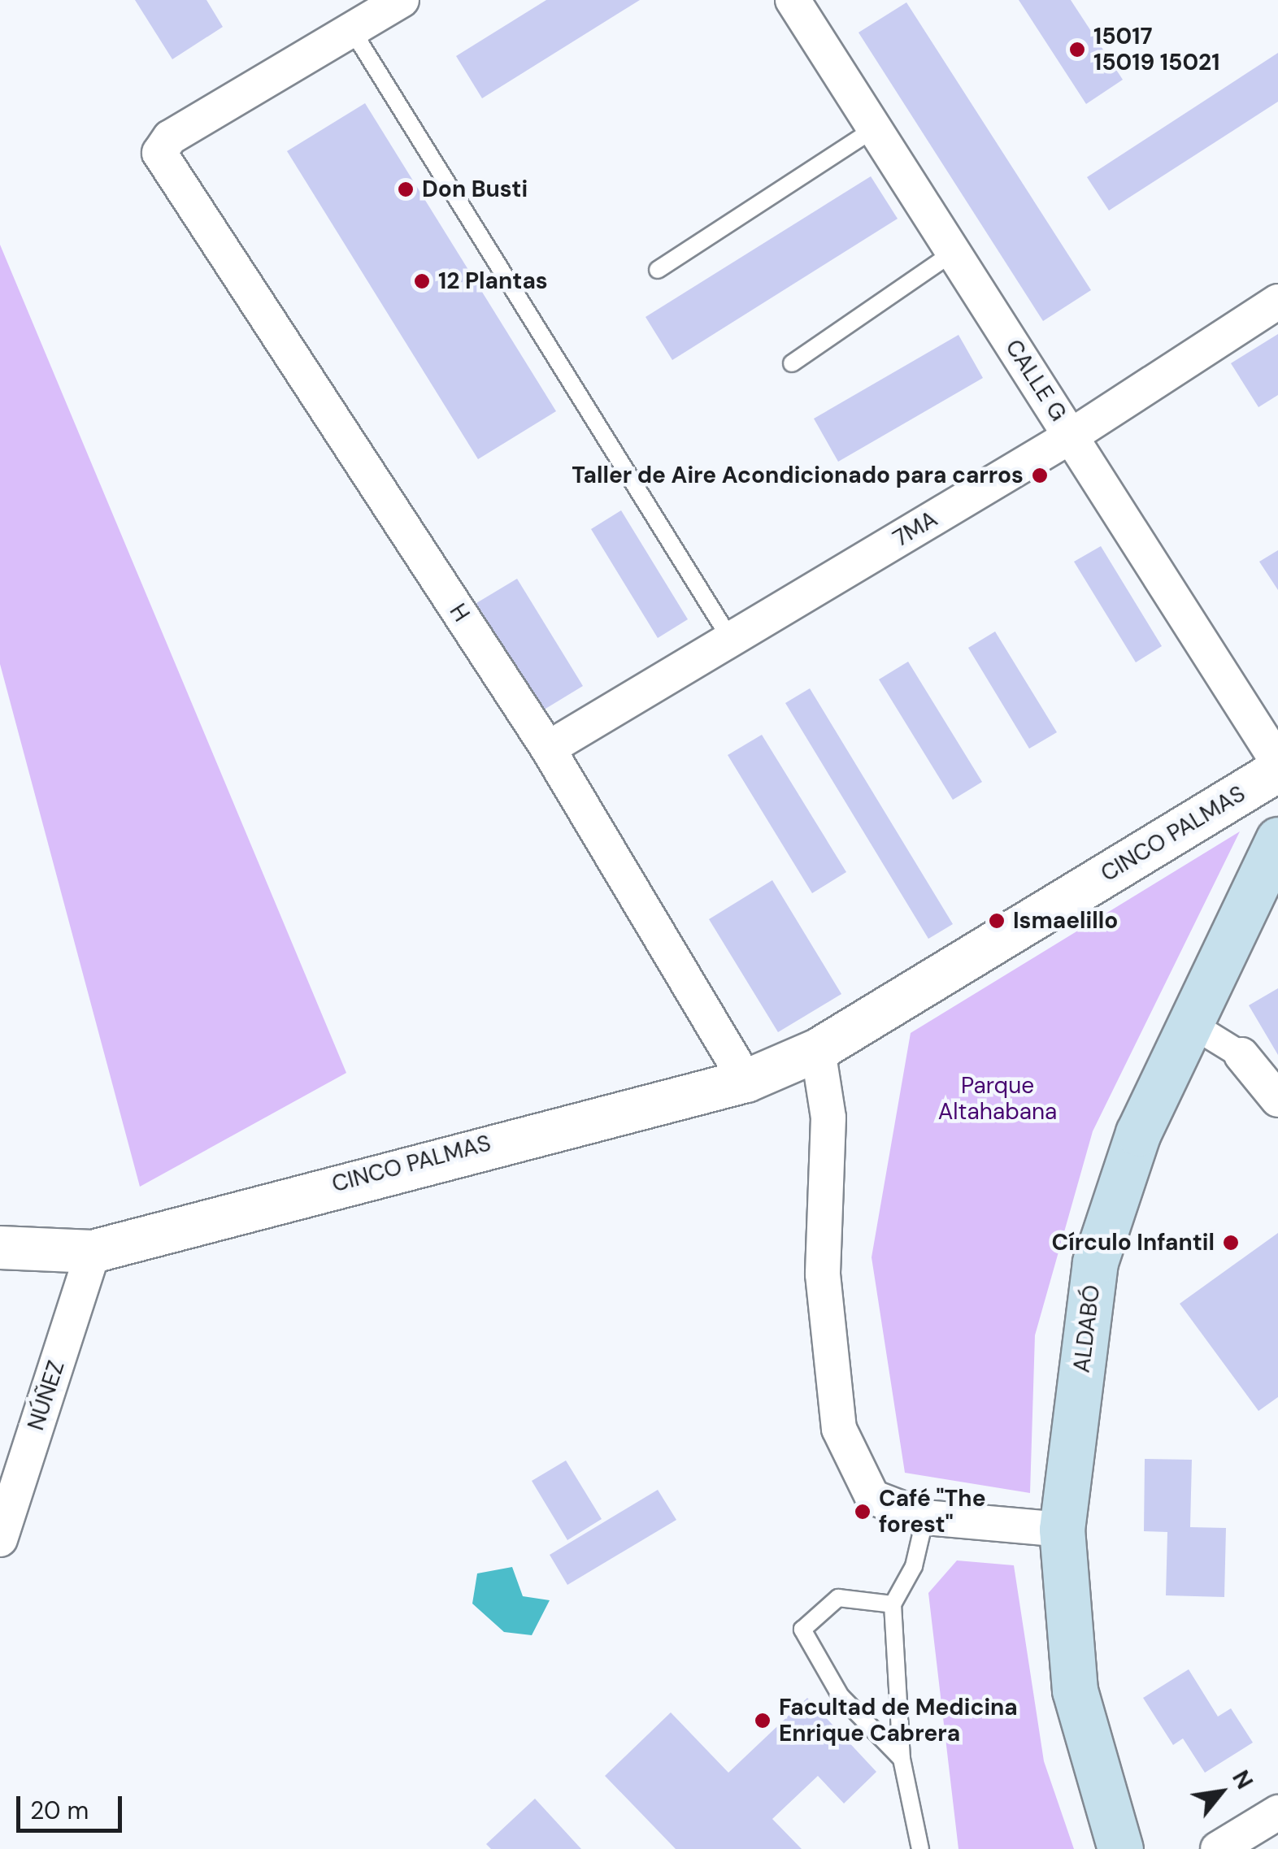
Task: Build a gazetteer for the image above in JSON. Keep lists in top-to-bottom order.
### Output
{
  "streets": {
    "main road": ["ALDABÓ"],
    "street": [
      "CALLE G",
      "7MA",
      "H",
      "CINCO PALMAS",
      "NÚÑEZ"
    ]
  },
  "crossings": [
    ["CALLE G", "7MA"],
    ["7MA", "H"],
    ["H", "CINCO PALMAS"],
    ["CINCO PALMAS", "NÚÑEZ"]
  ],
  "parks": ["Parque Altahabana"],
  "places": [
    "15017 15019 15021",
    "Don Busti",
    "12 Plantas",
    "Taller de Aire Acondicionado para carros",
    "Ismaelillo",
    "Círculo Infantil",
    "Café \"The forest\"",
    "Facultad de Medicina Enrique Cabrera"
  ],
  "scale_bar": "20 m",
  "north": "top right"
}
